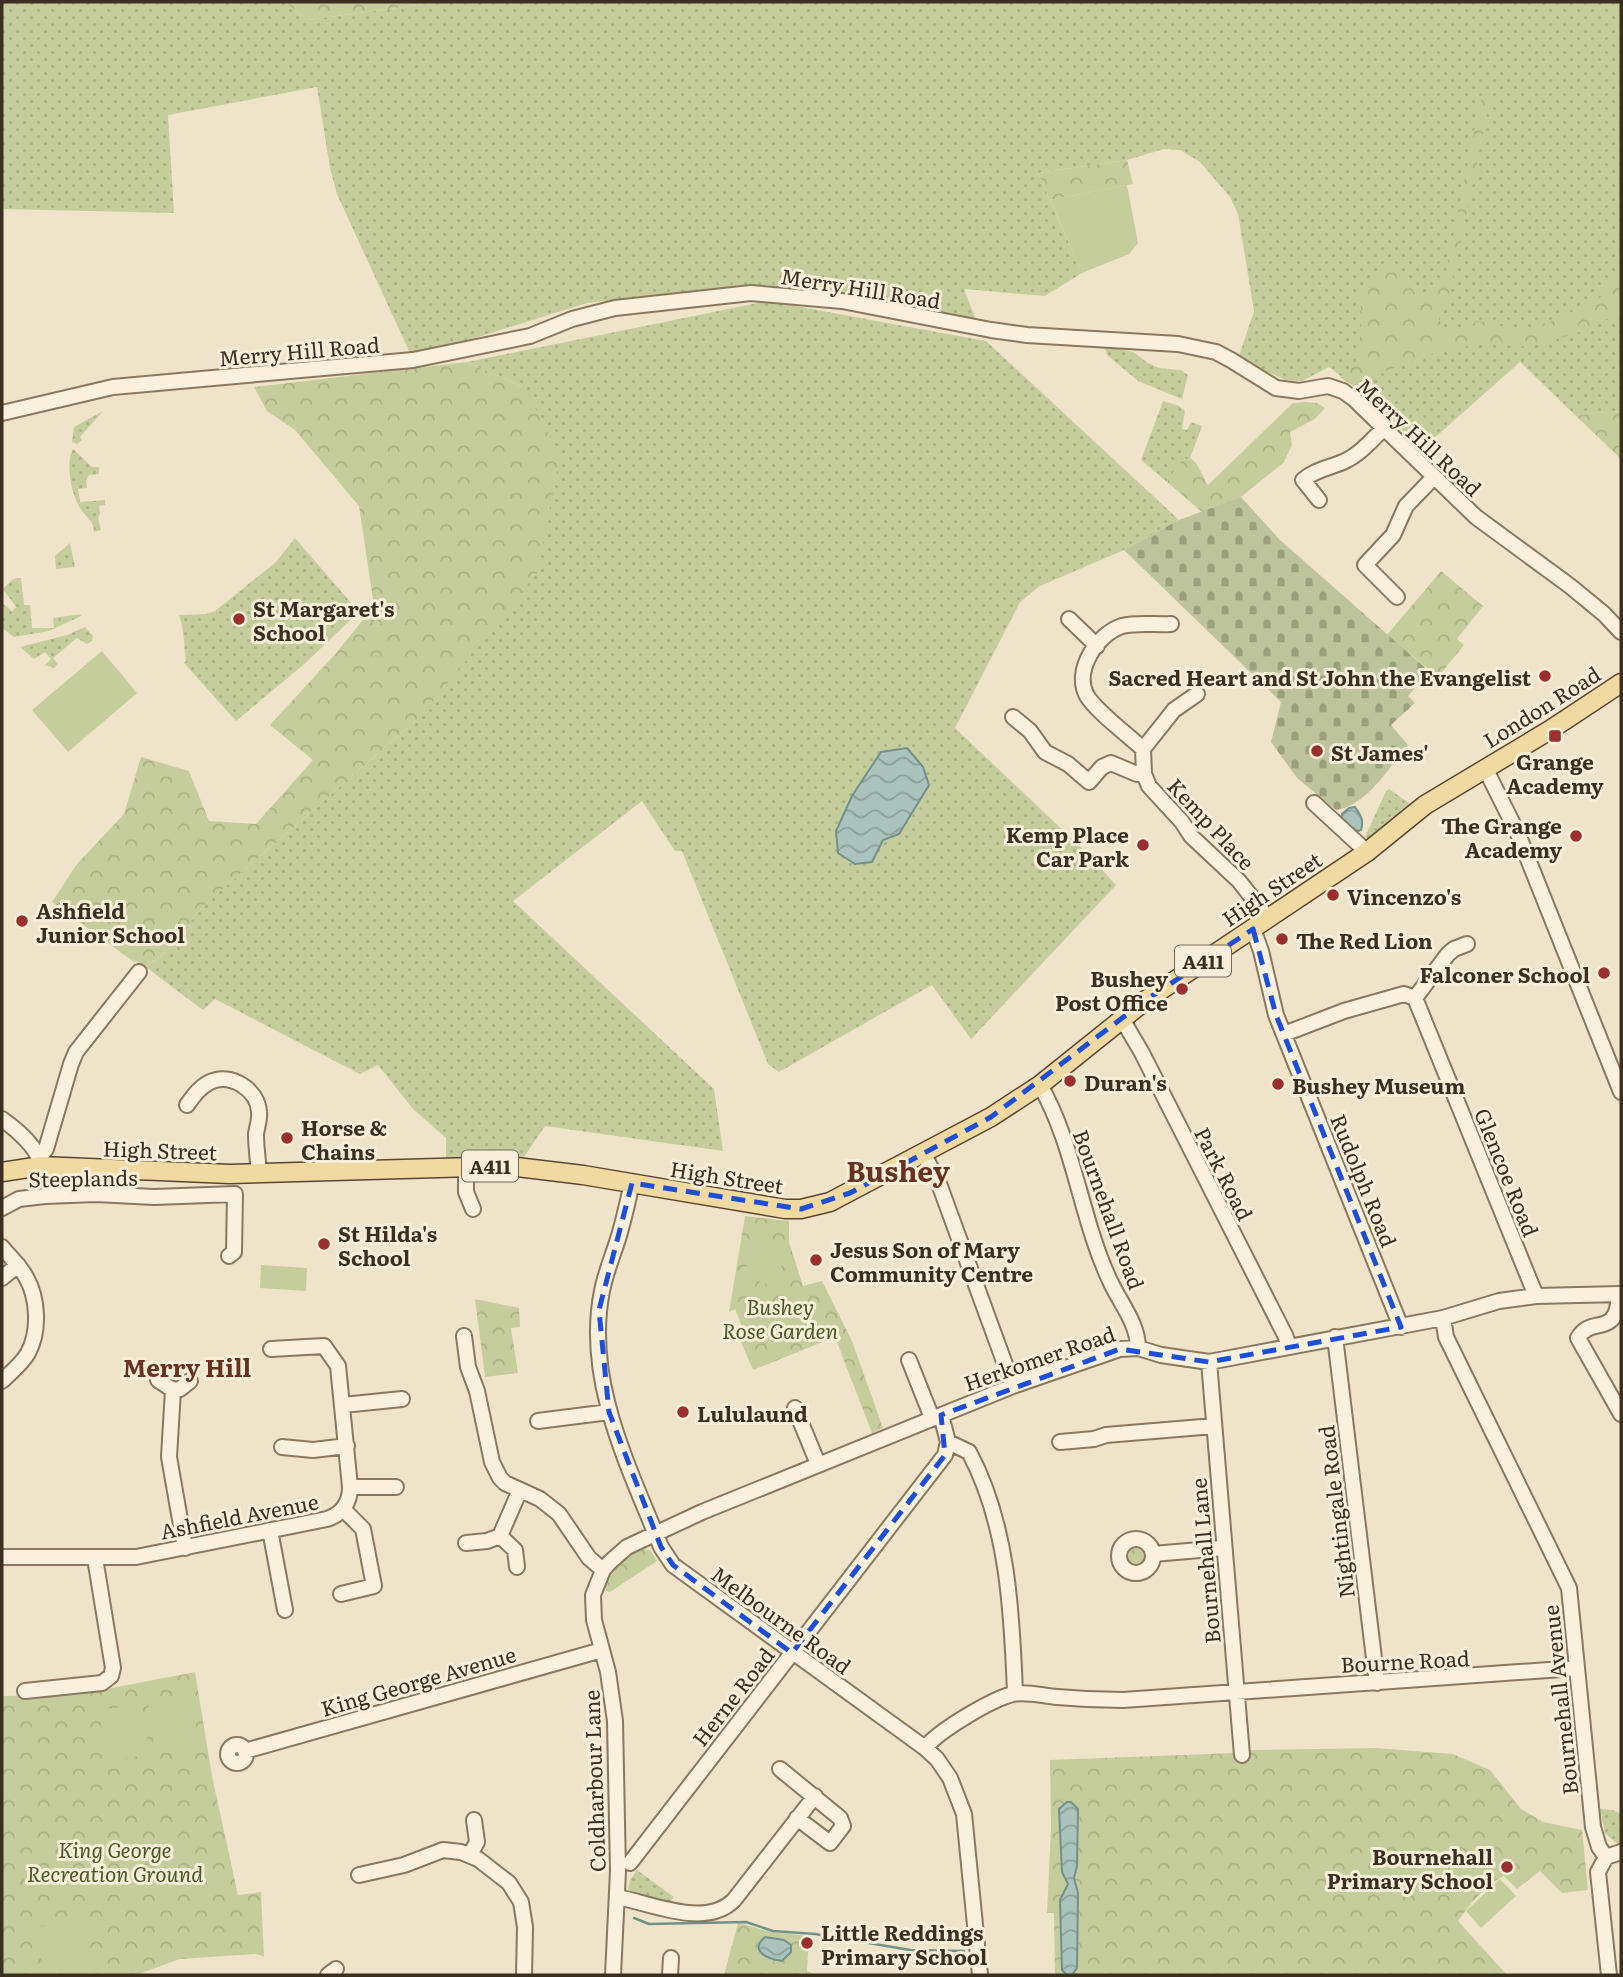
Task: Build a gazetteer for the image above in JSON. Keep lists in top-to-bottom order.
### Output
{
  "streets": {
    "main road": ["London Road", "High Street", "A411"],
    "street": [
      "Merry Hill Road",
      "Kemp Place",
      "Glencoe Road",
      "Park Road",
      "Steeplands",
      "Rudolph Road",
      "Bournehall Road",
      "Herkomer Road",
      "Nightingale Road",
      "Ashfield Avenue",
      "Bournehall Lane",
      "Melbourne Road",
      "Bourne Road",
      "King George Avenue",
      "Herne Road",
      "Bournehall Avenue",
      "Coldharbour Lane"
    ]
  },
  "crossings": [
    ["London Road", "High Street"],
    ["Kemp Place", "High Street"],
    ["Kemp Place", "Rudolph Road"],
    ["High Street", "A411"],
    ["High Street", "Park Road"],
    ["High Street", "Steeplands"],
    ["High Street", "Rudolph Road"],
    ["High Street", "Bournehall Road"],
    ["High Street", "Melbourne Road"],
    ["Glencoe Road", "Herkomer Road"],
    ["Park Road", "Herkomer Road"],
    ["Rudolph Road", "Herkomer Road"],
    ["Bournehall Road", "Herkomer Road"],
    ["Herkomer Road", "Nightingale Road"],
    ["Herkomer Road", "Bournehall Lane"],
    ["Herkomer Road", "Melbourne Road"],
    ["Herkomer Road", "Bournehall Avenue"],
    ["Nightingale Road", "Bourne Road"],
    ["Bournehall Lane", "Bourne Road"],
    ["Melbourne Road", "Herne Road"],
    ["Bourne Road", "Bournehall Avenue"],
    ["King George Avenue", "Coldharbour Lane"]
  ],
  "districts": ["Bushey", "Merry Hill"],
  "parks": ["Bushey Rose Garden", "King George Recreation Ground"],
  "places": {
    "other": [
      "St Margaret's School",
      "Sacred Heart and St John the Evangelist",
      "St James'",
      "The Grange Academy",
      "Kemp Place Car Park",
      "Vincenzo's",
      "Ashfield Junior School",
      "The Red Lion",
      "Falconer School",
      "Bushey Post Office",
      "Duran's",
      "Bushey Museum",
      "Horse & Chains",
      "St Hilda's School",
      "Jesus Son of Mary Community Centre",
      "Lululaund",
      "Bournehall Primary School",
      "Little Reddings Primary School"
    ],
    "transit": ["Grange Academy"]
  }
}
